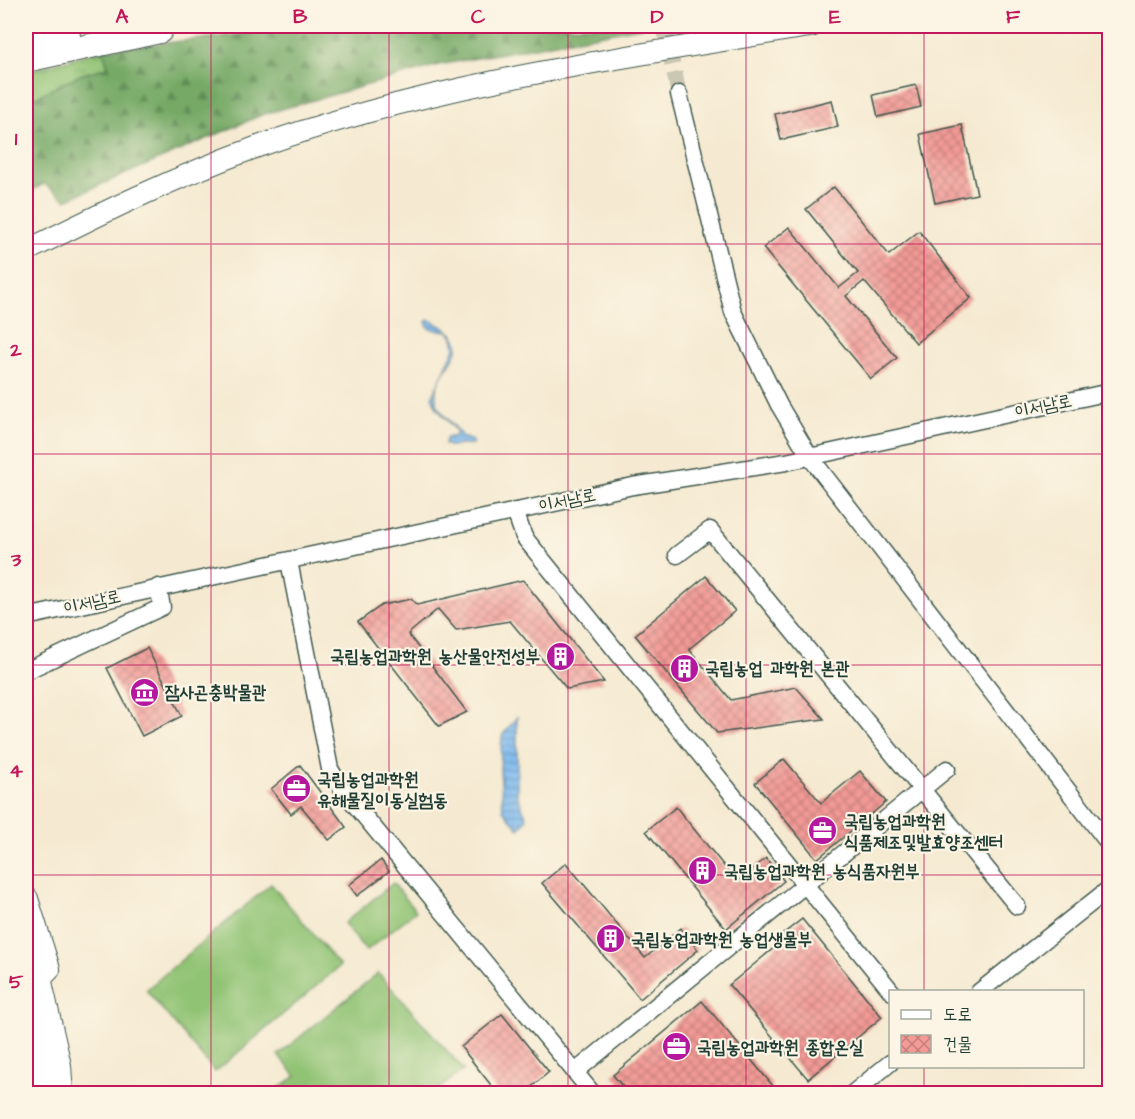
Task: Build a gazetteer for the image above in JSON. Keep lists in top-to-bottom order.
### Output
{
  "streets": {
    "lane": ["이서남로"]
  },
  "places": {
    "building": [
      "국립농업과학원 농산물안전성부",
      "국립농업 과학원 본관",
      "국립농업과학원 농식품자원부",
      "국립농업과학원 농업생물부"
    ],
    "museum": ["잠사곤충박물관"],
    "office": ["국립농업과학원 유해물질이동실험동", "국립농업과학원 식품제조및발효양조센터", "국립농업과학원 종합온실"]
  },
  "legend": ["도로", "건물"],
  "grid": {
    "columns": [
      "A",
      "B",
      "C",
      "D",
      "E",
      "F"
    ],
    "rows": [
      "1",
      "2",
      "3",
      "4",
      "5"
    ]
  }
}
